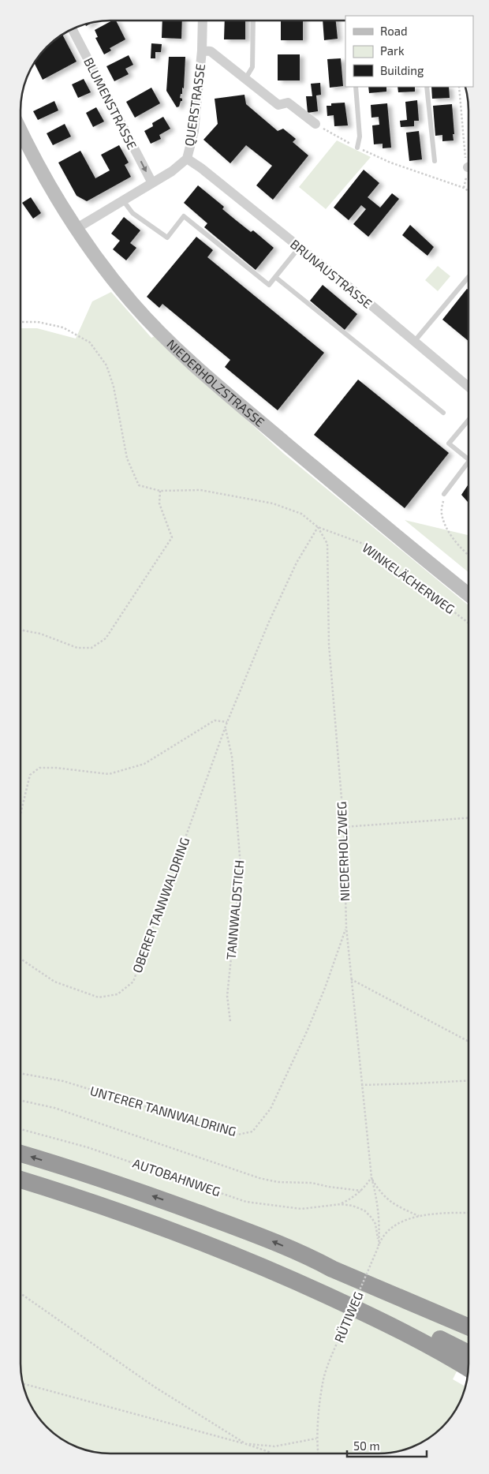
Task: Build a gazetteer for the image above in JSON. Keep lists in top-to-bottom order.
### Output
{
  "streets": {
    "main road": ["NIEDERHOLZSTRASSE"],
    "street": ["BLUMENSTRASSE", "QUERSTRASSE", "BRUNAUSTRASSE"],
    "path": [
      "WINKELÄCHERWEG",
      "NIEDERHOLZWEG",
      "OBERER TANNWALDRING",
      "TANNWALDSTICH",
      "UNTERER TANNWALDRING",
      "AUTOBAHNWEG",
      "RÜTIWEG"
    ]
  },
  "crossings": [
    ["BLUMENSTRASSE", "QUERSTRASSE"],
    ["QUERSTRASSE", "BRUNAUSTRASSE"],
    ["QUERSTRASSE", "NIEDERHOLZSTRASSE"],
    ["WINKELÄCHERWEG", "NIEDERHOLZWEG"],
    ["WINKELÄCHERWEG", "OBERER TANNWALDRING"],
    ["NIEDERHOLZWEG", "OBERER TANNWALDRING"],
    ["NIEDERHOLZWEG", "UNTERER TANNWALDRING"],
    ["NIEDERHOLZWEG", "AUTOBAHNWEG"],
    ["NIEDERHOLZWEG", "RÜTIWEG"],
    ["OBERER TANNWALDRING", "TANNWALDSTICH"],
    ["AUTOBAHNWEG", "RÜTIWEG"]
  ],
  "one_way": ["BLUMENSTRASSE"],
  "legend": ["Road", "Park", "Building"],
  "scale_bar": "50 m"
}
